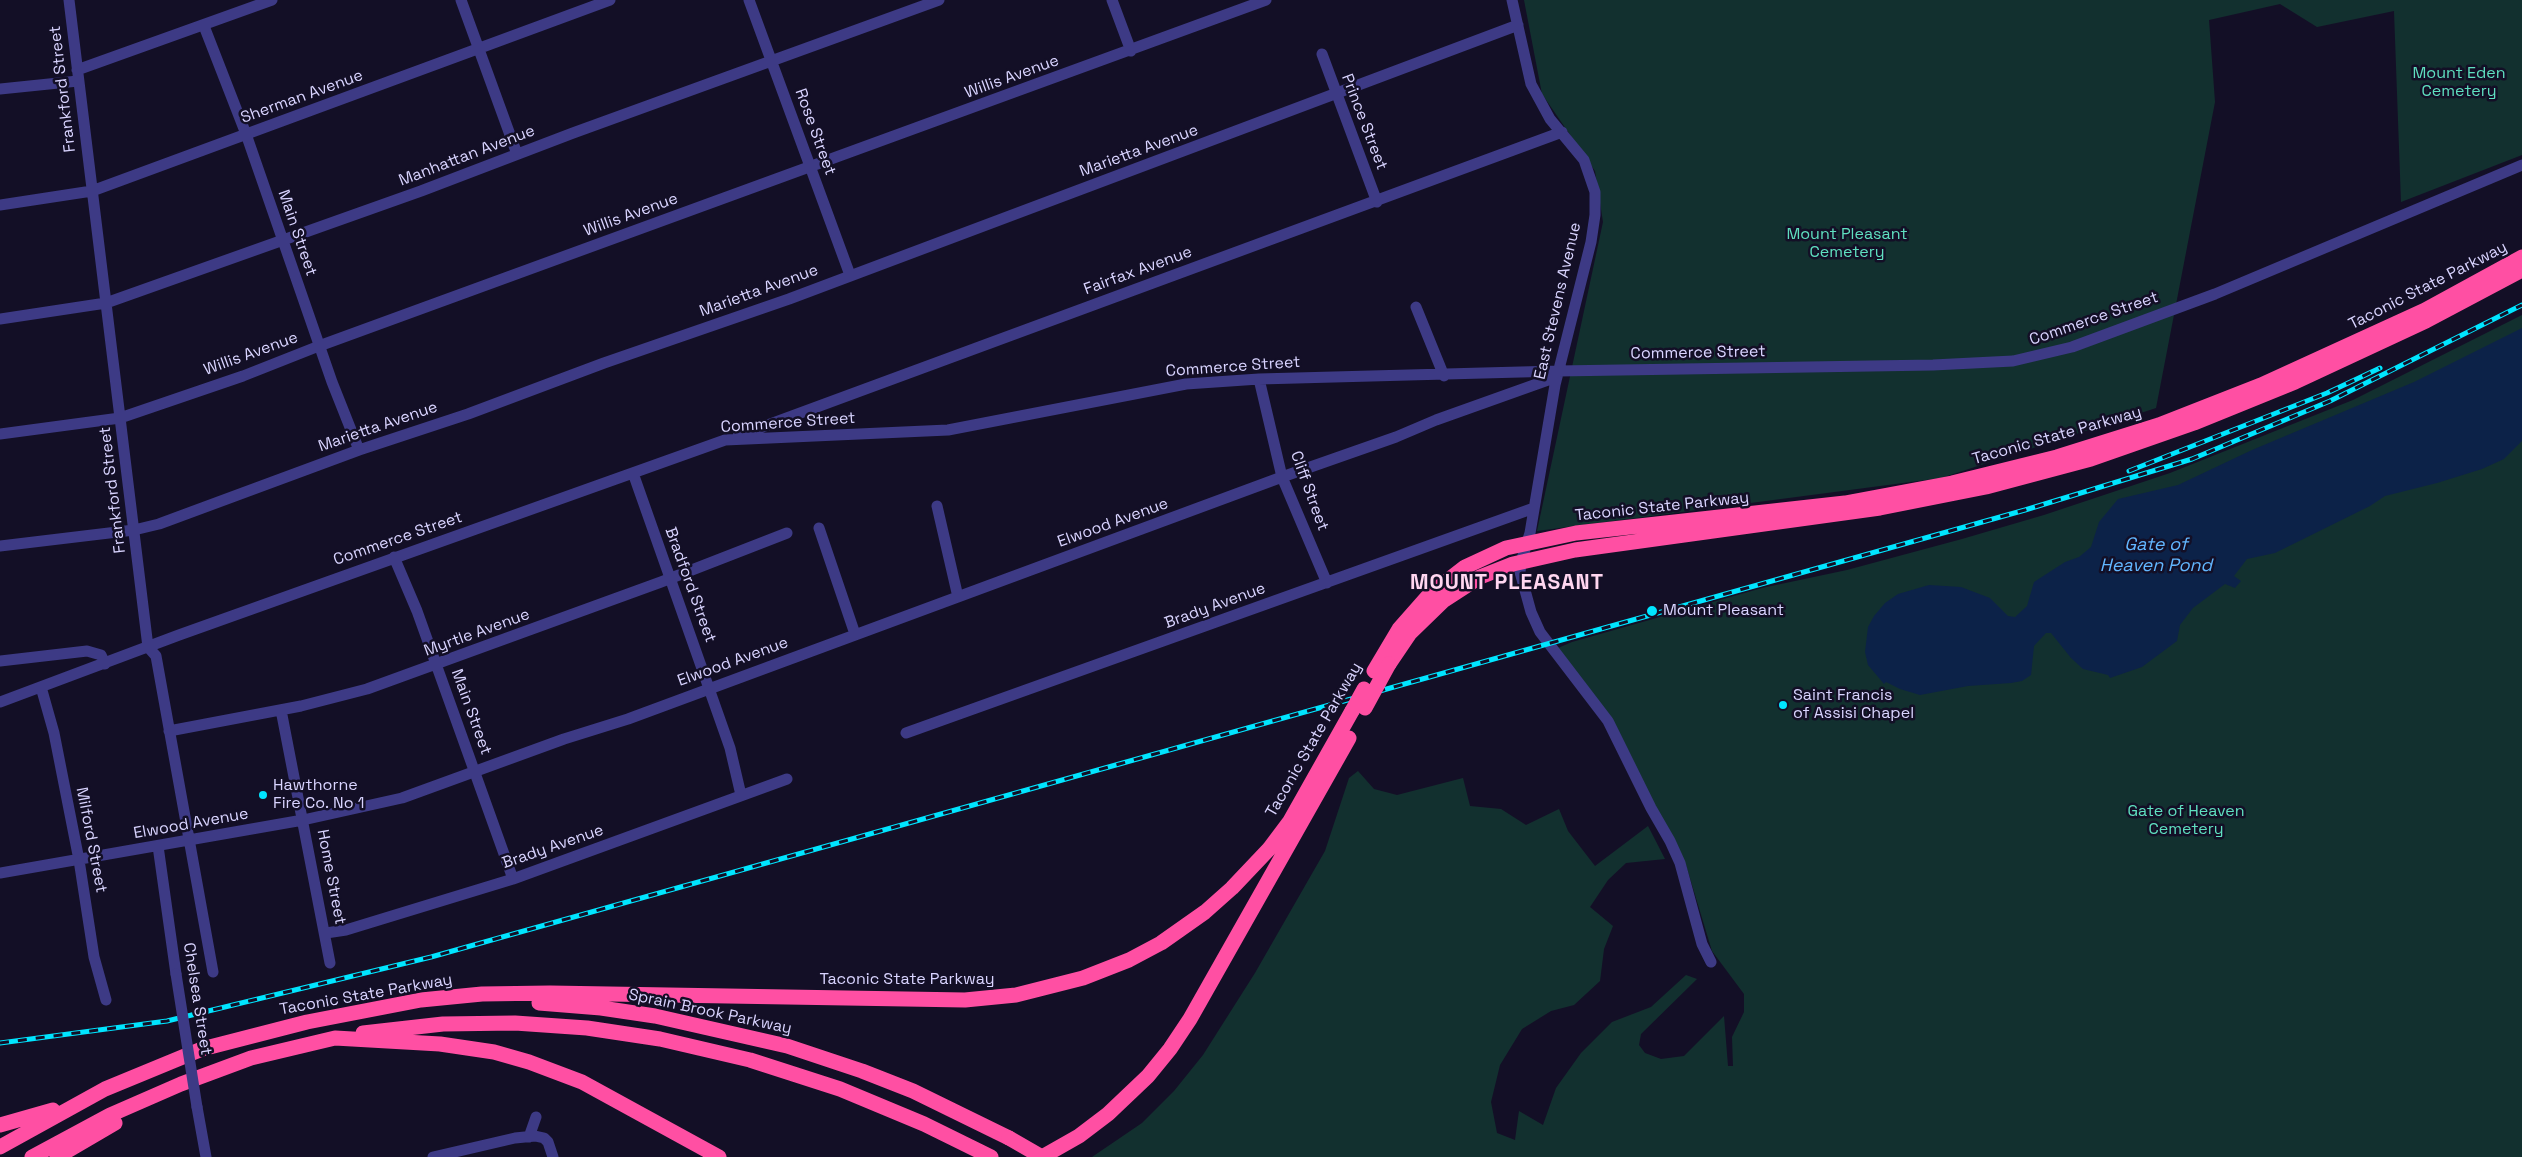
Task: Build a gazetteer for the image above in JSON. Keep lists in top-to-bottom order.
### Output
{
  "streets": {
    "highway": ["Taconic State Parkway", "Sprain Brook Parkway"],
    "street": [
      "Willis Avenue",
      "Frankford Street",
      "Sherman Avenue",
      "Prince Street",
      "Rose Street",
      "Marietta Avenue",
      "Manhattan Avenue",
      "Main Street",
      "Fairfax Avenue",
      "East Stevens Avenue",
      "Commerce Street",
      "Cliff Street",
      "Elwood Avenue",
      "Bradford Street",
      "Brady Avenue",
      "Myrtle Avenue",
      "Milford Street",
      "Home Street",
      "Chelsea Street"
    ]
  },
  "crossings": [
    ["Willis Avenue", "Frankford Street"],
    ["Willis Avenue", "Rose Street"],
    ["Willis Avenue", "Main Street"],
    ["Frankford Street", "Sherman Avenue"],
    ["Frankford Street", "Marietta Avenue"],
    ["Frankford Street", "Manhattan Avenue"],
    ["Frankford Street", "Commerce Street"],
    ["Frankford Street", "Elwood Avenue"],
    ["Frankford Street", "Myrtle Avenue"],
    ["Sherman Avenue", "Main Street"],
    ["Prince Street", "Marietta Avenue"],
    ["Prince Street", "Fairfax Avenue"],
    ["Rose Street", "Marietta Avenue"],
    ["Rose Street", "Manhattan Avenue"],
    ["Marietta Avenue", "Main Street"],
    ["Marietta Avenue", "East Stevens Avenue"],
    ["Manhattan Avenue", "Main Street"],
    ["Main Street", "Commerce Street"],
    ["Main Street", "Elwood Avenue"],
    ["Main Street", "Brady Avenue"],
    ["Main Street", "Myrtle Avenue"],
    ["Fairfax Avenue", "East Stevens Avenue"],
    ["Fairfax Avenue", "Commerce Street"],
    ["Taconic State Parkway", "East Stevens Avenue"],
    ["Taconic State Parkway", "Sprain Brook Parkway"],
    ["East Stevens Avenue", "Commerce Street"],
    ["East Stevens Avenue", "Elwood Avenue"],
    ["East Stevens Avenue", "Brady Avenue"],
    ["Commerce Street", "Cliff Street"],
    ["Commerce Street", "Elwood Avenue"],
    ["Commerce Street", "Bradford Street"],
    ["Commerce Street", "Milford Street"],
    ["Cliff Street", "Elwood Avenue"],
    ["Cliff Street", "Brady Avenue"],
    ["Elwood Avenue", "Bradford Street"],
    ["Elwood Avenue", "Milford Street"],
    ["Elwood Avenue", "Home Street"],
    ["Elwood Avenue", "Chelsea Street"],
    ["Bradford Street", "Brady Avenue"],
    ["Bradford Street", "Myrtle Avenue"],
    ["Brady Avenue", "Home Street"],
    ["Myrtle Avenue", "Home Street"]
  ],
  "districts": ["MOUNT PLEASANT"],
  "water": ["Gate of Heaven Pond"],
  "parks": ["Mount Eden Cemetery", "Mount Pleasant Cemetery", "Gate of Heaven Cemetery"],
  "places": ["Mount Pleasant", "Saint Francis of Assisi Chapel", "Hawthorne Fire Co. No 1"]
}
